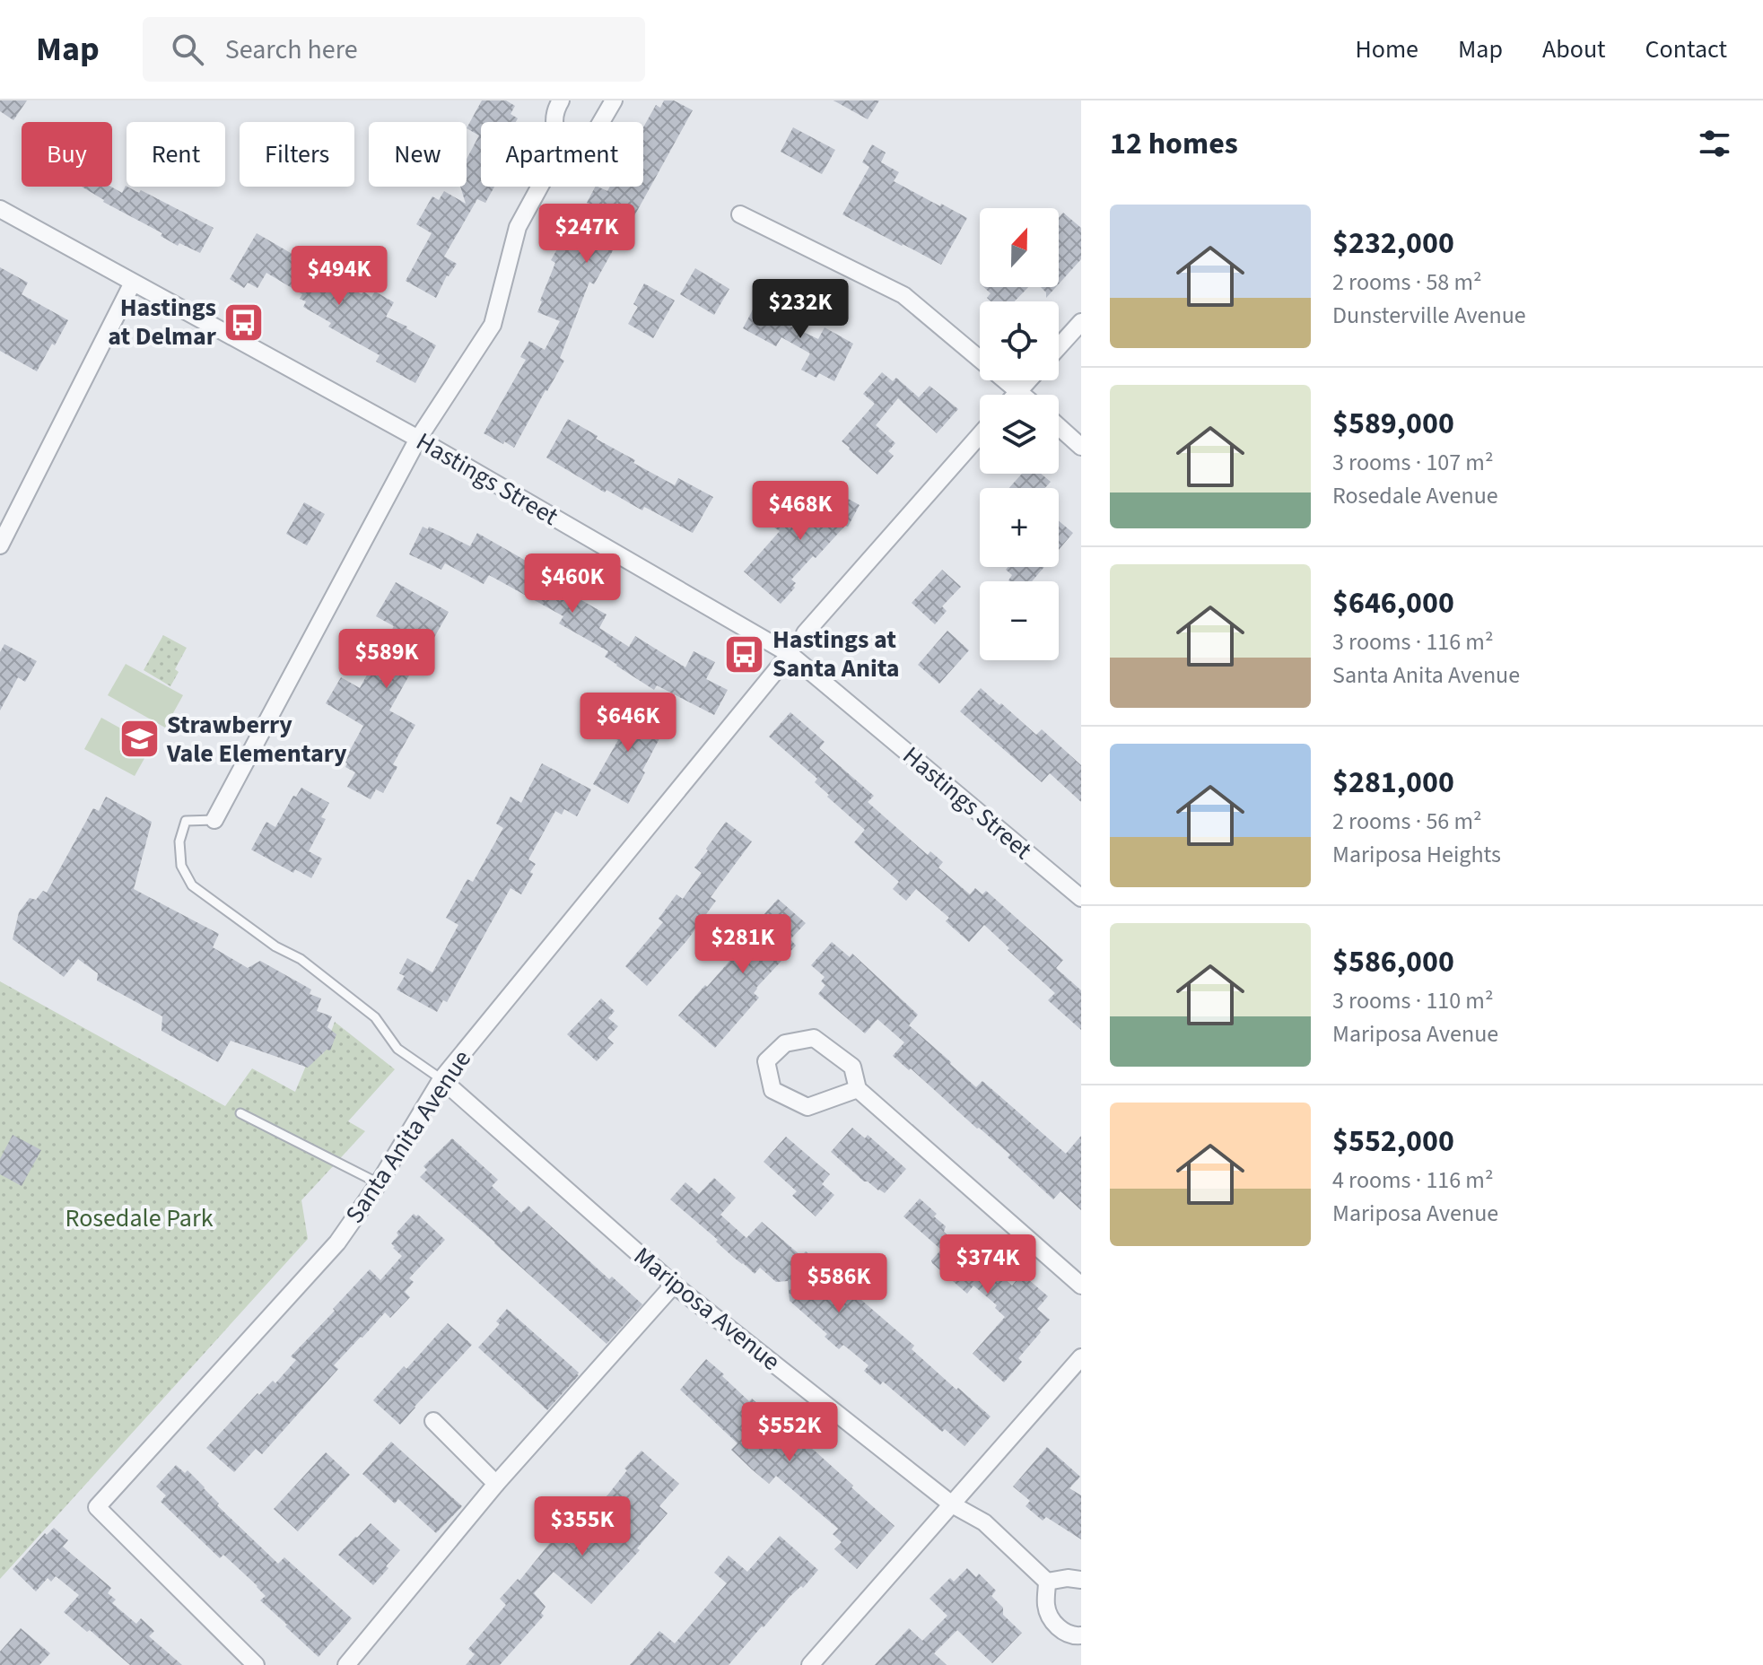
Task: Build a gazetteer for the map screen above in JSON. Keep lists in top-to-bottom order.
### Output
{
  "streets": {
    "street": ["Hastings Street", "Santa Anita Avenue", "Mariposa Avenue"]
  },
  "crossings": [
    ["Hastings Street", "Santa Anita Avenue"],
    ["Santa Anita Avenue", "Mariposa Avenue"]
  ],
  "parks": ["Rosedale Park"],
  "places": {
    "bus stop": ["Hastings at Delmar", "Hastings at Santa Anita"],
    "school or university": ["Strawberry Vale Elementary"]
  },
  "north": "top",
  "page": {
    "header": "Map",
    "search": "Search here",
    "nav": [
      "Home",
      "Map",
      "About",
      "Contact"
    ],
    "heading": "12 homes",
    "chip": [
      "Buy",
      "Rent",
      "Filters",
      "New",
      "Apartment"
    ],
    "list": [
      {
        "name": "$232,000",
        "note": "2 rooms · 58 m² · Dunsterville Avenue"
      },
      {
        "name": "$589,000",
        "note": "3 rooms · 107 m² · Rosedale Avenue"
      },
      {
        "name": "$646,000",
        "note": "3 rooms · 116 m² · Santa Anita Avenue"
      },
      {
        "name": "$281,000",
        "note": "2 rooms · 56 m² · Mariposa Heights"
      },
      {
        "name": "$586,000",
        "note": "3 rooms · 110 m² · Mariposa Avenue"
      },
      {
        "name": "$552,000",
        "note": "4 rooms · 116 m² · Mariposa Avenue"
      }
    ],
    "price": [
      "$247K",
      "$494K",
      "$232K",
      "$468K",
      "$460K",
      "$589K",
      "$646K",
      "$281K",
      "$374K",
      "$586K",
      "$552K",
      "$355K"
    ],
    "map_buttons": ["+", "−"]
  }
}
